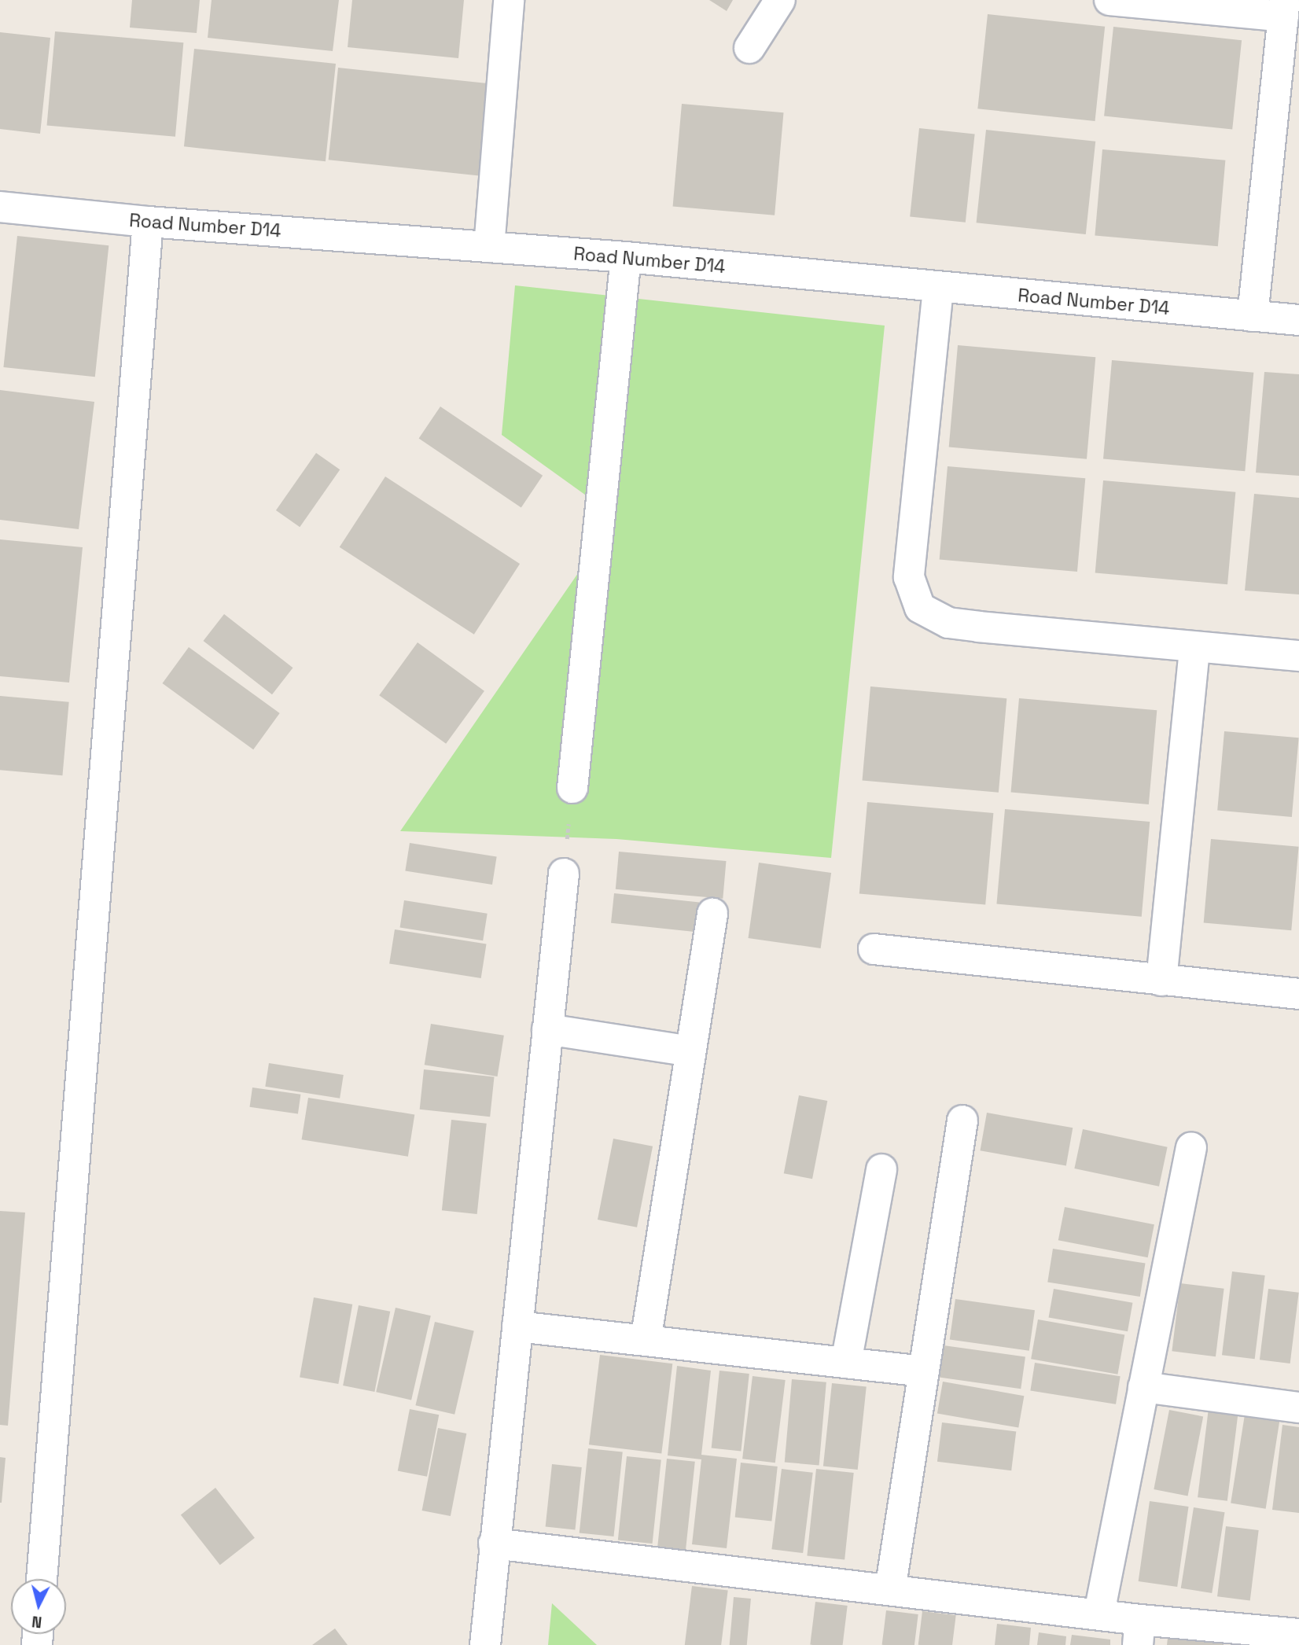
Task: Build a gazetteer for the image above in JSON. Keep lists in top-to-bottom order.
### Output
{
  "streets": {
    "street": ["Road Number D14"]
  },
  "north": "bottom"
}
